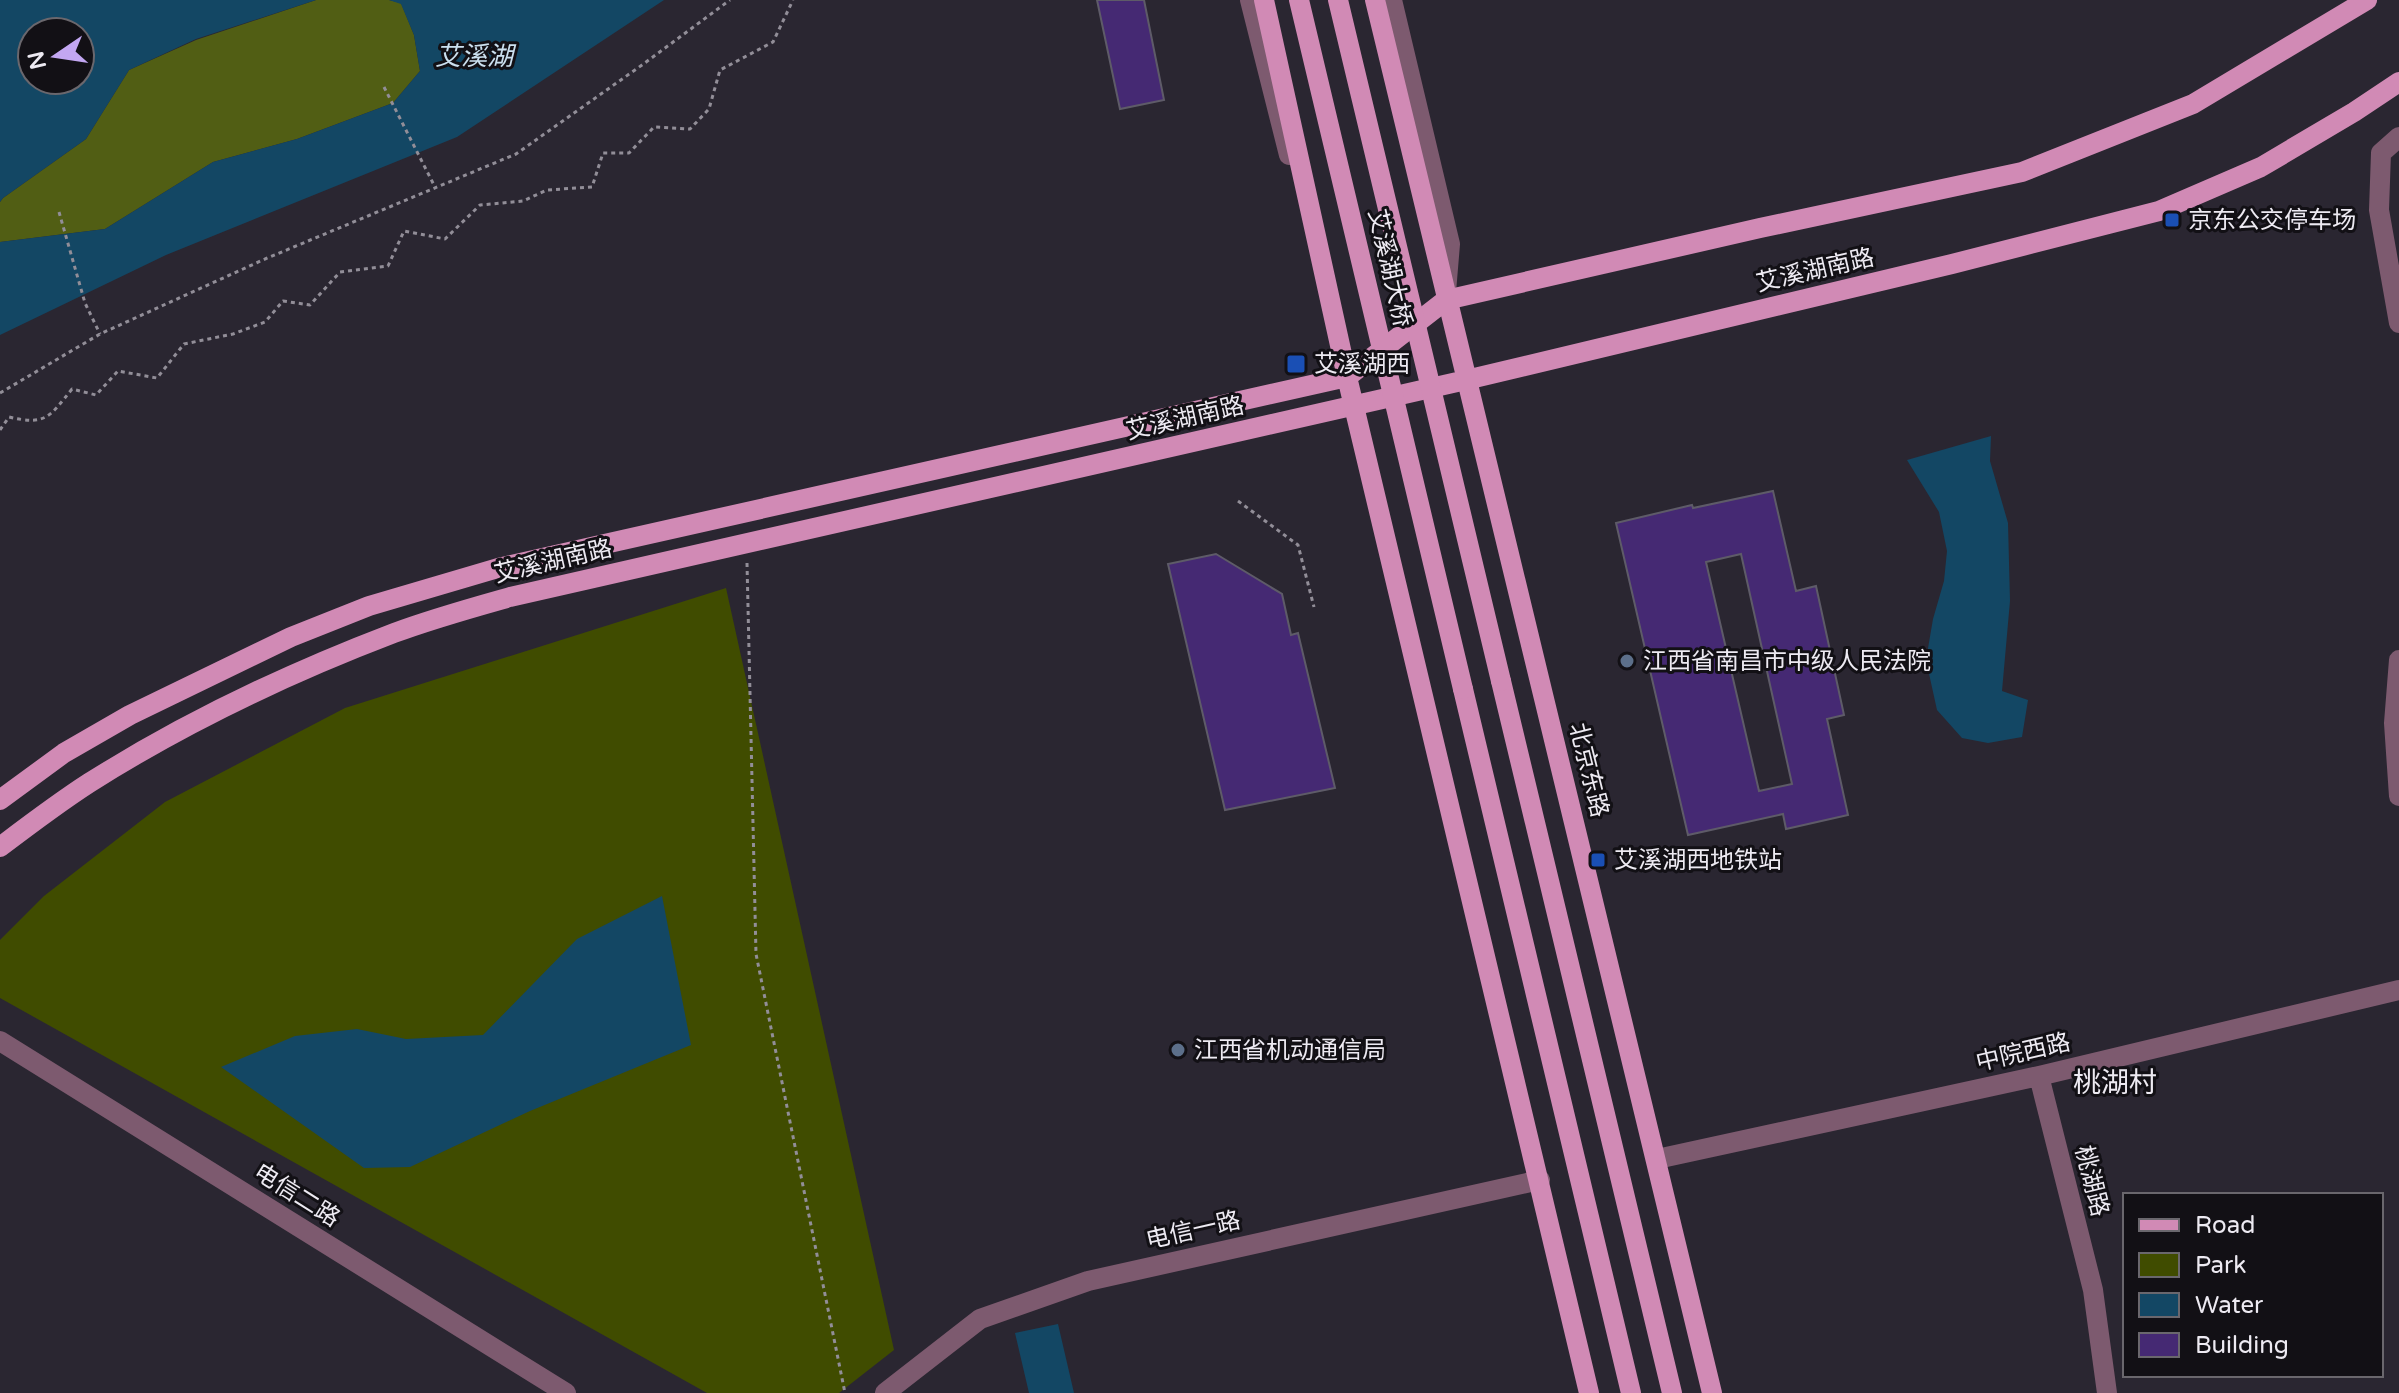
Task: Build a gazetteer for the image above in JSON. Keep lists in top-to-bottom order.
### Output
{
  "streets": {
    "main road": ["艾溪湖大桥", "艾溪湖南路", "北京东路"],
    "street": [
      "中院西路",
      "桃湖路",
      "电信二路",
      "电信一路"
    ]
  },
  "crossings": [
    ["艾溪湖南路", "北京东路"],
    ["北京东路", "中院西路"],
    ["中院西路", "桃湖路"]
  ],
  "districts": ["桃湖村"],
  "water": ["艾溪湖"],
  "places": {
    "transit": ["京东公交停车场", "艾溪湖西", "艾溪湖西地铁站"],
    "other": ["江西省南昌市中级人民法院", "江西省机动通信局"]
  },
  "legend": [
    "Road",
    "Park",
    "Water",
    "Building"
  ],
  "north": "left"
}
